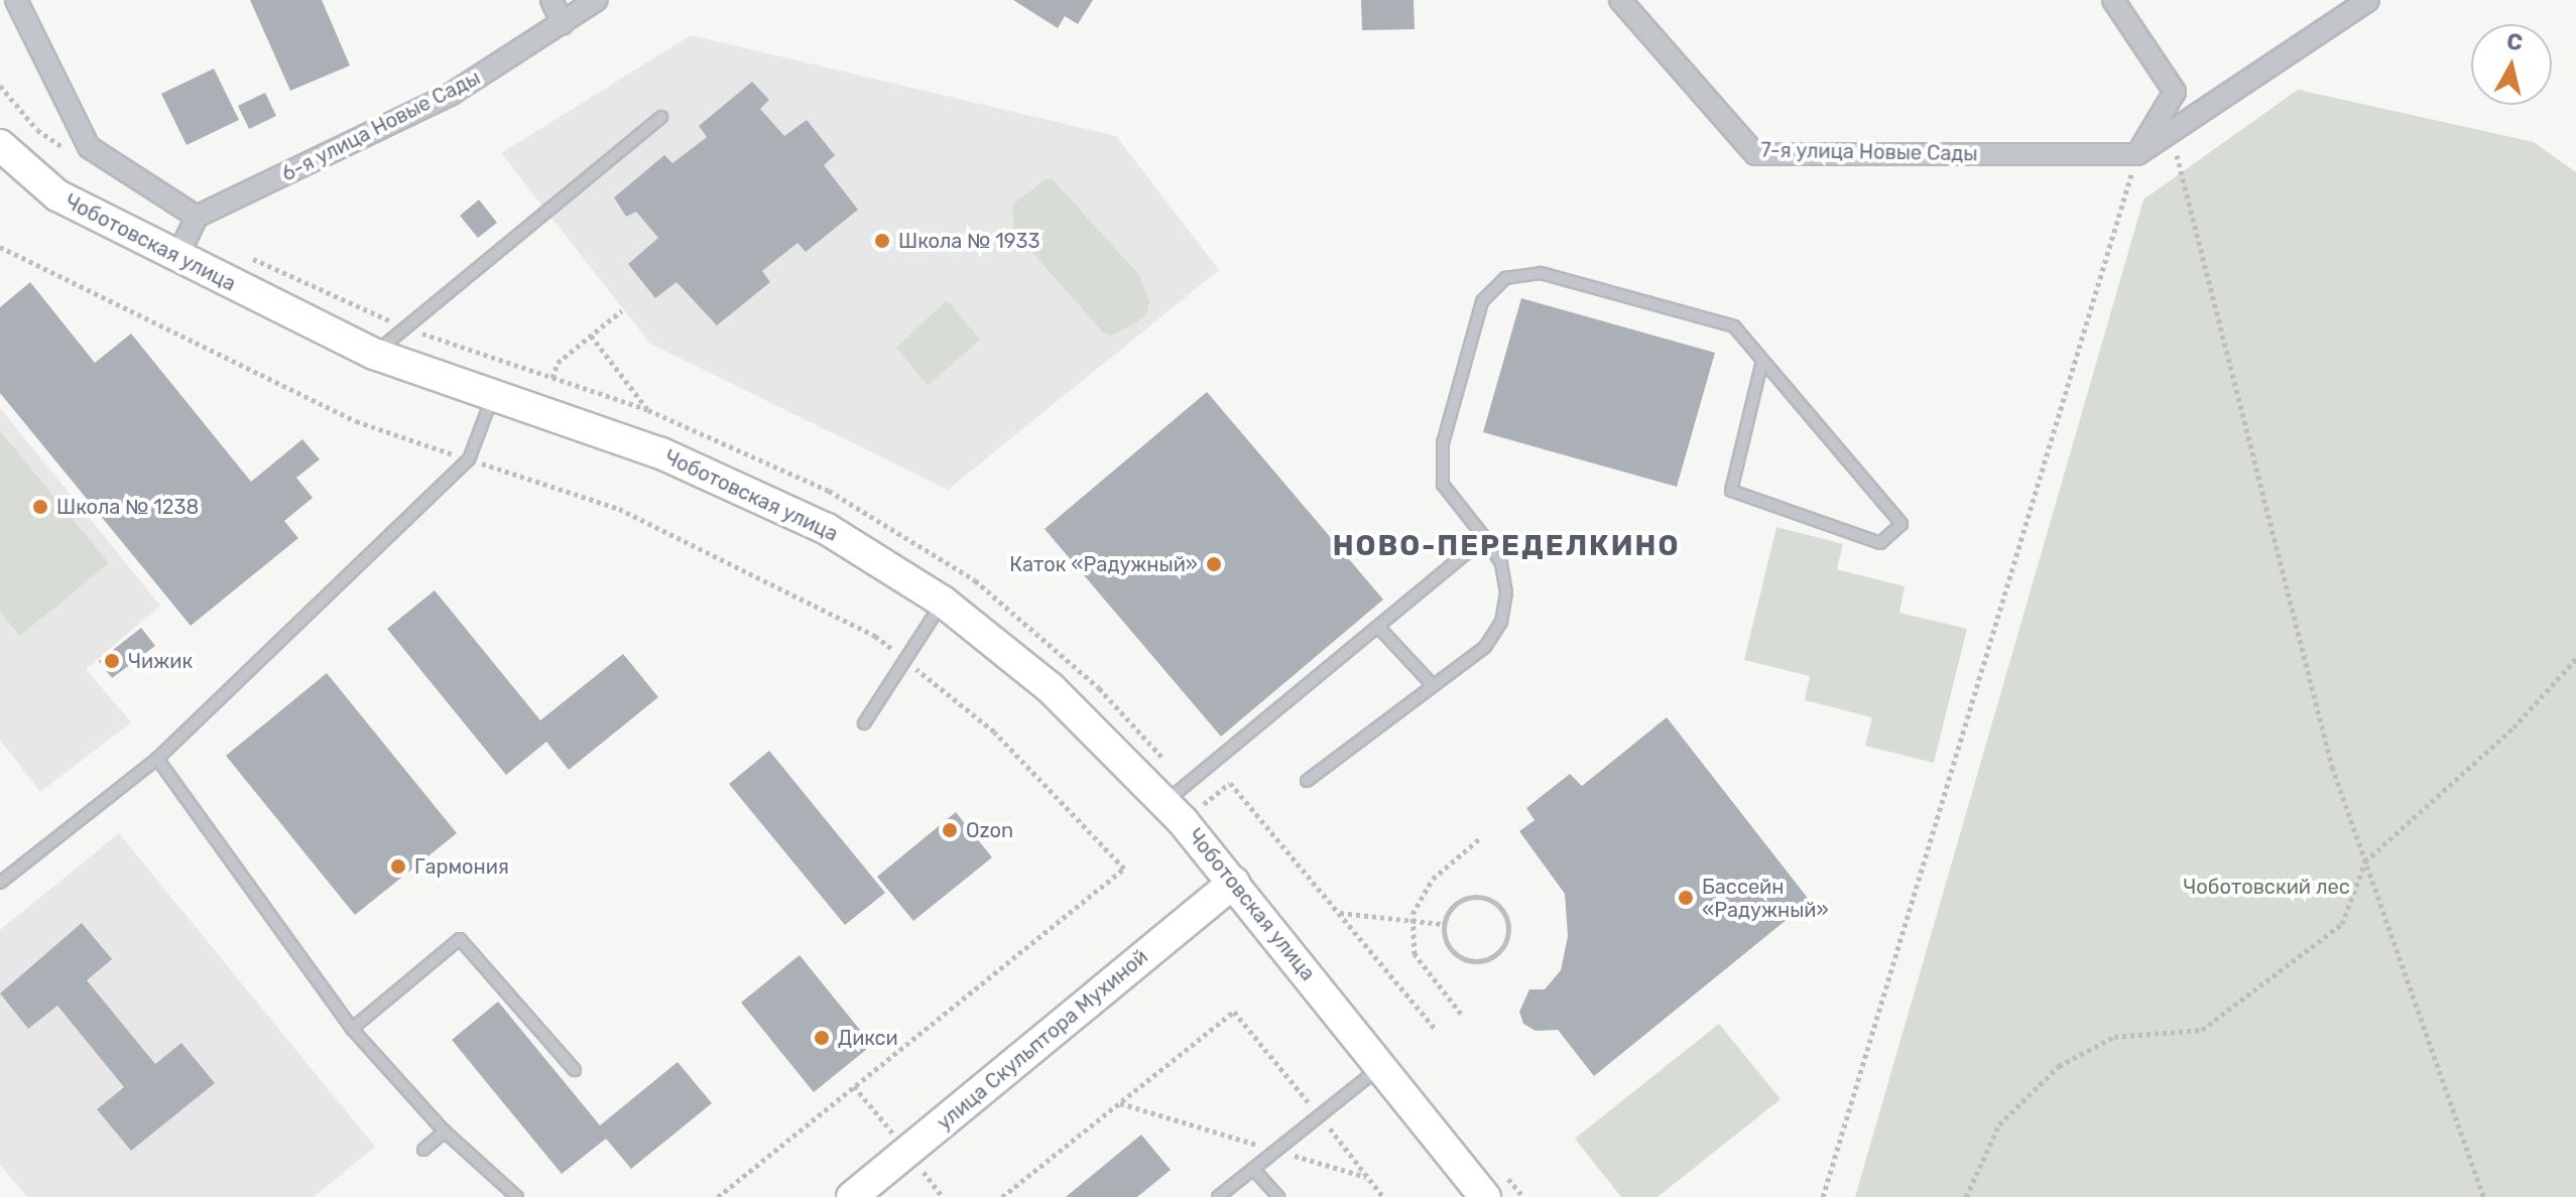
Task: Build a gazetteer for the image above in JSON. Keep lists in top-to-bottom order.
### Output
{
  "streets": {
    "main road": ["Чоботовская улица", "улица Скульптора Мухиной"],
    "street": ["6-я улица Новые Сады", "7-я улица Новые Сады"]
  },
  "crossings": [
    ["Чоботовская улица", "улица Скульптора Мухиной"]
  ],
  "districts": ["НОВО-ПЕРЕДЕЛКИНО"],
  "parks": ["Чоботовский лес"],
  "places": [
    "Школа № 1933",
    "Школа № 1238",
    "Каток «Радужный»",
    "Чижик",
    "Ozon",
    "Гармония",
    "Бассейн «Радужный»",
    "Дикси"
  ],
  "north": "top"
}
